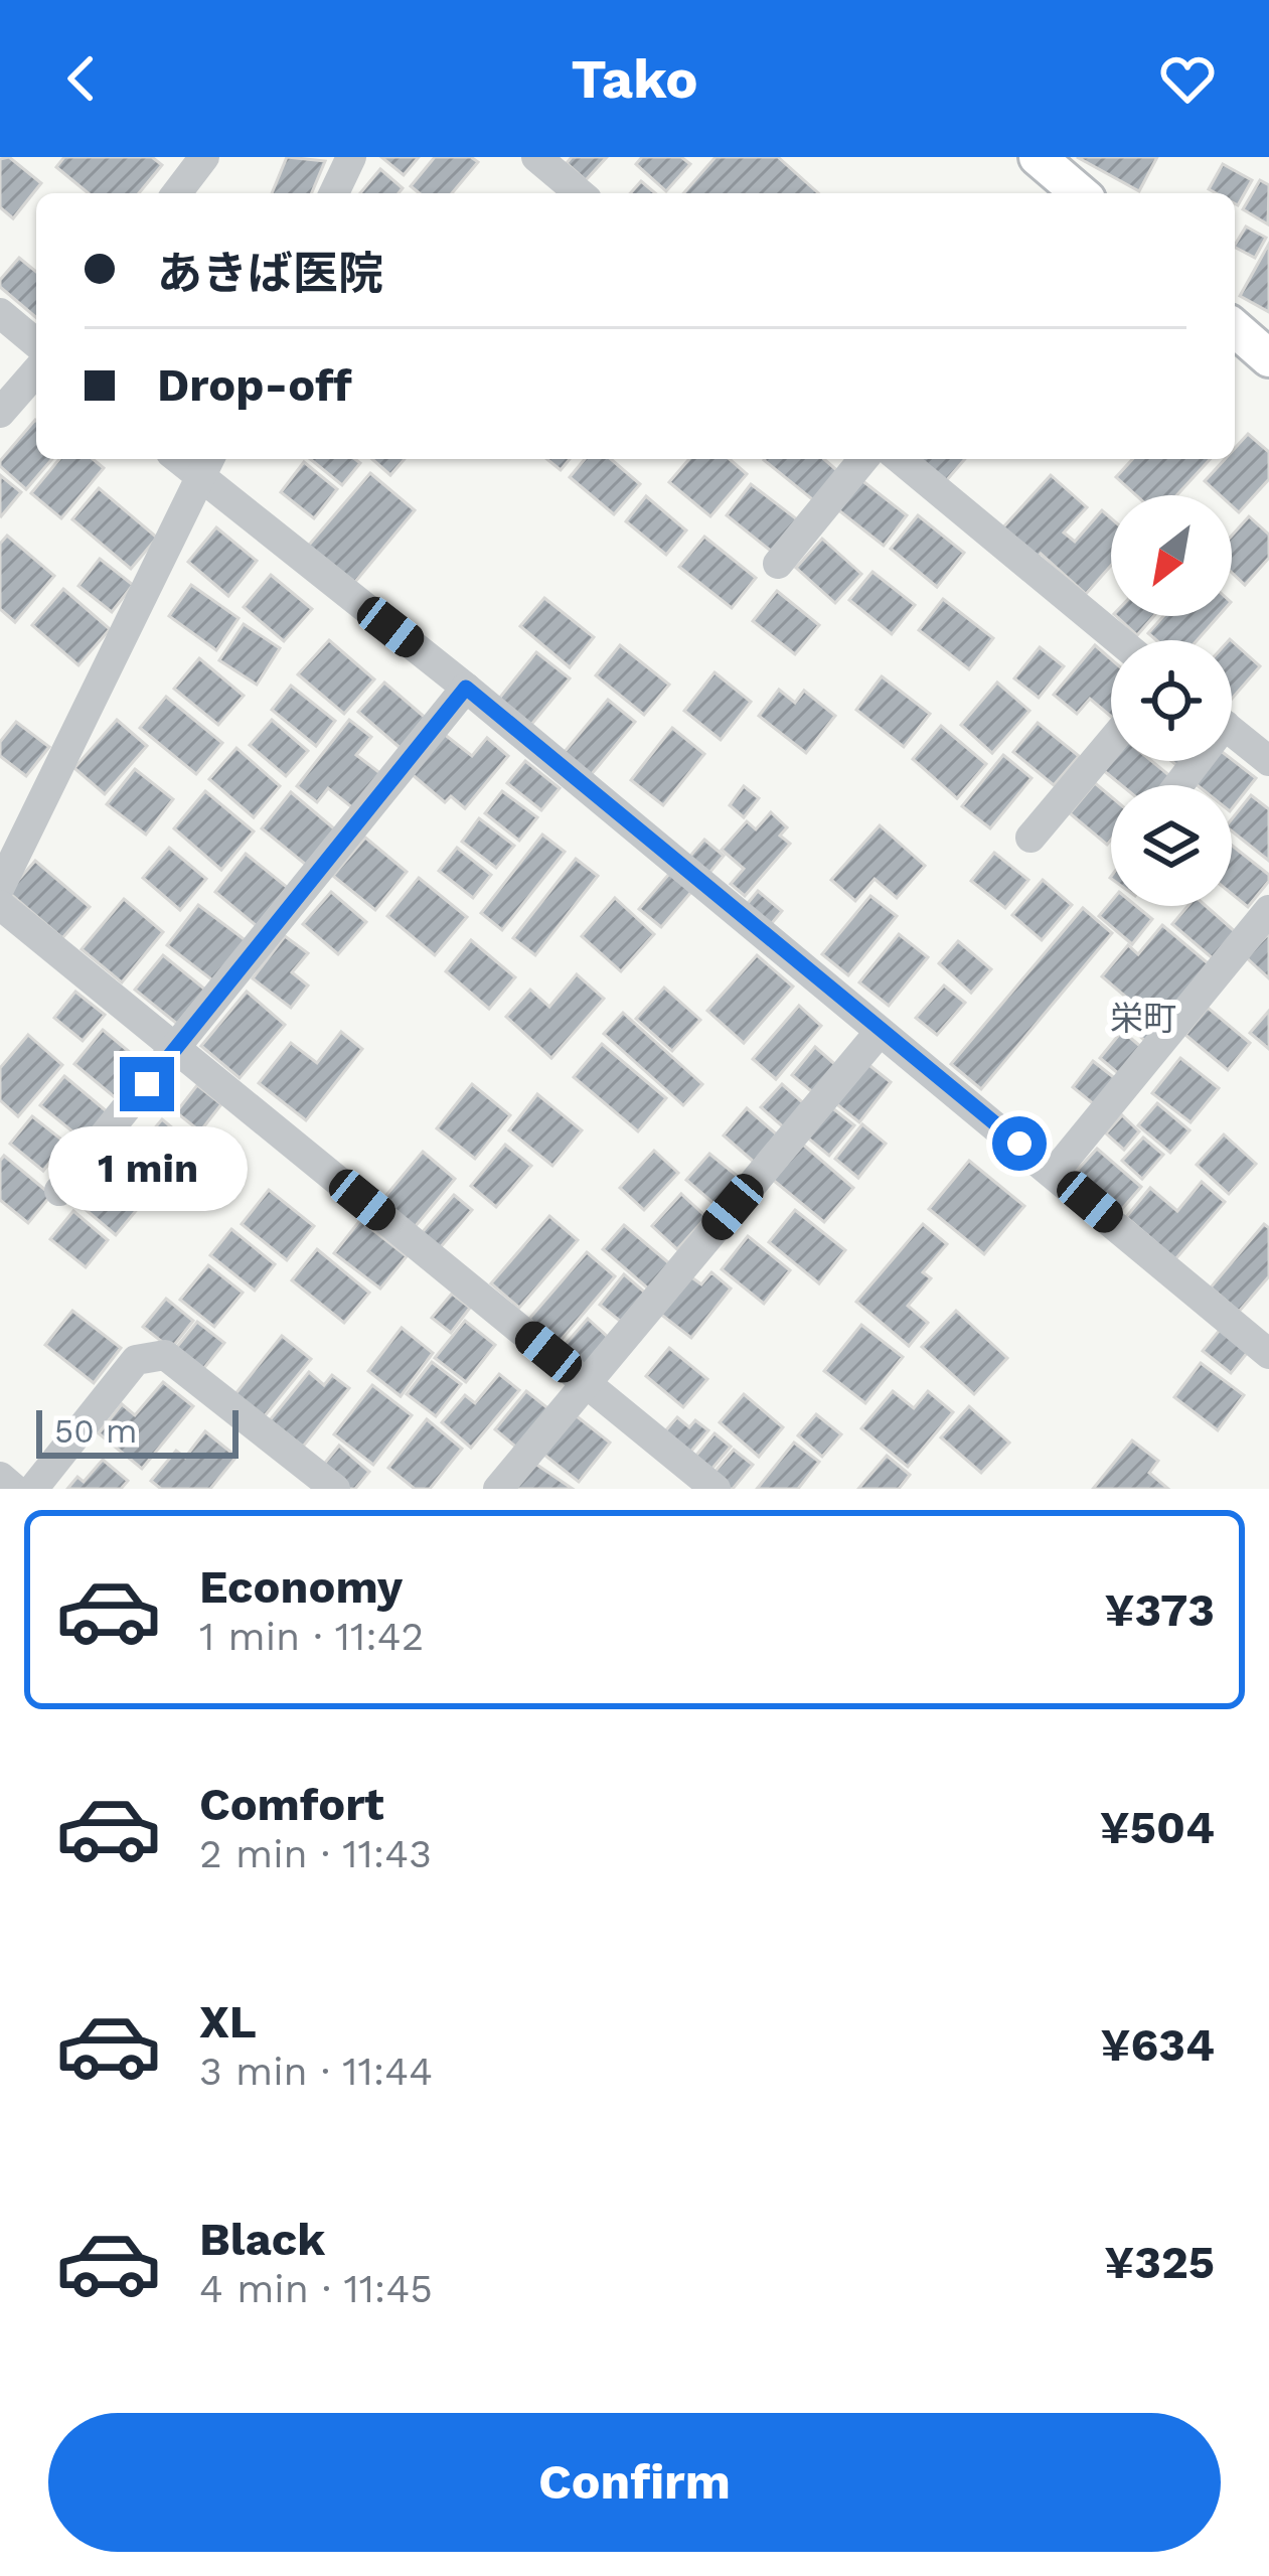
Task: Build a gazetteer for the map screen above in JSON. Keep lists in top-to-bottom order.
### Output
{
  "districts": ["栄町"],
  "scale_bar": "50 m",
  "north": "bottom left",
  "page": {
    "header": "Tako",
    "banner": ["あきば医院", "Drop-off"],
    "bubble": "1 min",
    "scale": "50 m",
    "list": [
      {
        "name": "Economy",
        "note": "1 min · 11:42",
        "value": "¥373"
      },
      {
        "name": "Comfort",
        "note": "2 min · 11:43",
        "value": "¥504"
      },
      {
        "name": "XL",
        "note": "3 min · 11:44",
        "value": "¥634"
      },
      {
        "name": "Black",
        "note": "4 min · 11:45",
        "value": "¥325"
      }
    ],
    "buttons": "Confirm"
  }
}
